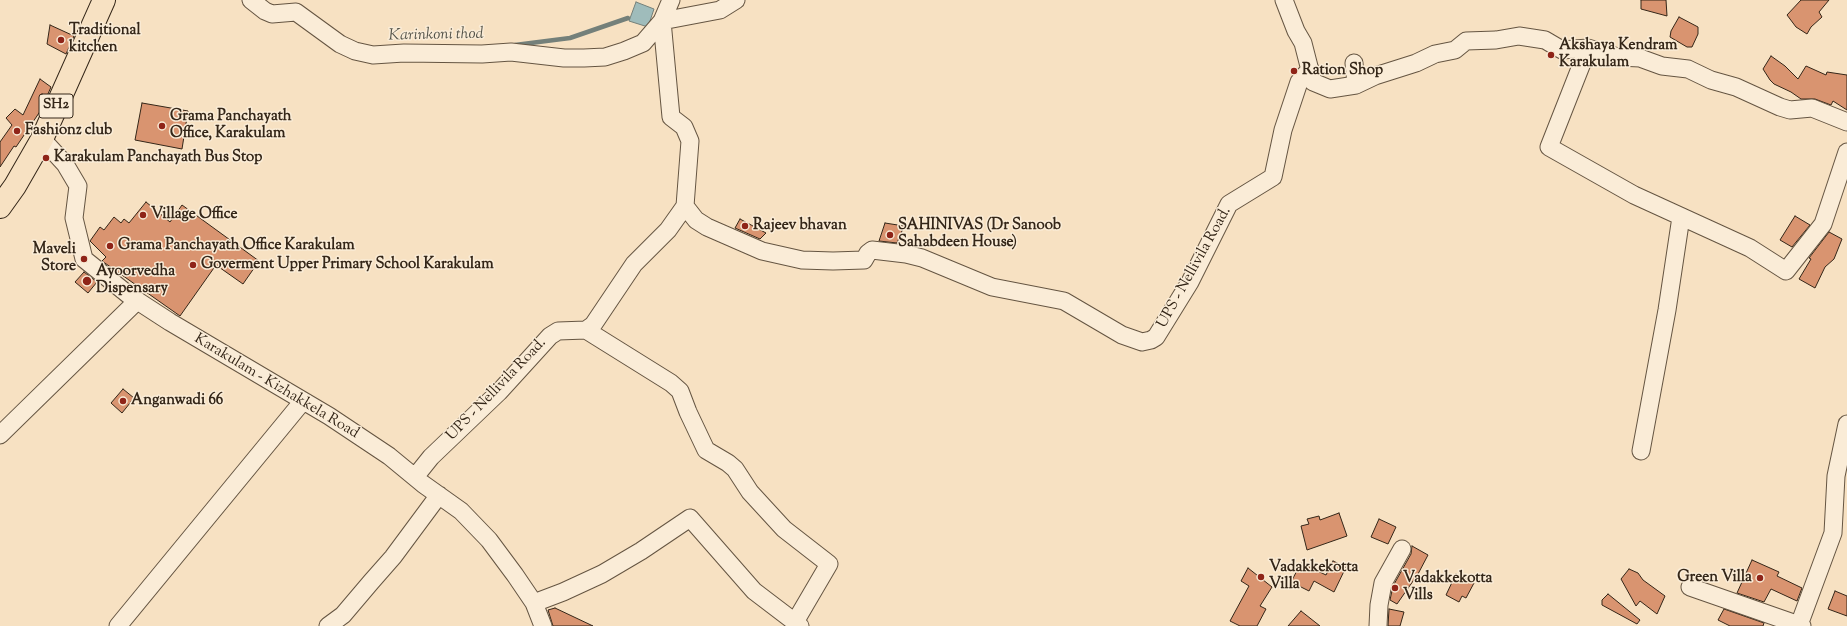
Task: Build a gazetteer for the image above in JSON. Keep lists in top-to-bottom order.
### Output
{
  "streets": {
    "main road": ["SH2"],
    "street": ["UPS - Nellivila Road.", "Karakulam - Kizhakkela Road"]
  },
  "crossings": [
    ["SH2", "Karakulam - Kizhakkela Road"],
    ["UPS - Nellivila Road.", "Karakulam - Kizhakkela Road"]
  ],
  "water": ["Karinkoni thod"],
  "places": [
    "Traditional kitchen",
    "Akshaya Kendram Karakulam",
    "Ration Shop",
    "Grama Panchayath Office, Karakulam",
    "Fashionz club",
    "Karakulam Panchayath Bus Stop",
    "Village Office",
    "Rajeev bhavan",
    "SAHINIVAS (Dr Sanoob Sahabdeen House)",
    "Grama Panchayath Office Karakulam",
    "Maveli Store",
    "Goverment Upper Primary School Karakulam",
    "Ayoorvedha Dispensary",
    "Anganwadi 66",
    "Vadakkekotta Villa",
    "Green Villa",
    "Vadakkekotta Vills"
  ]
}
